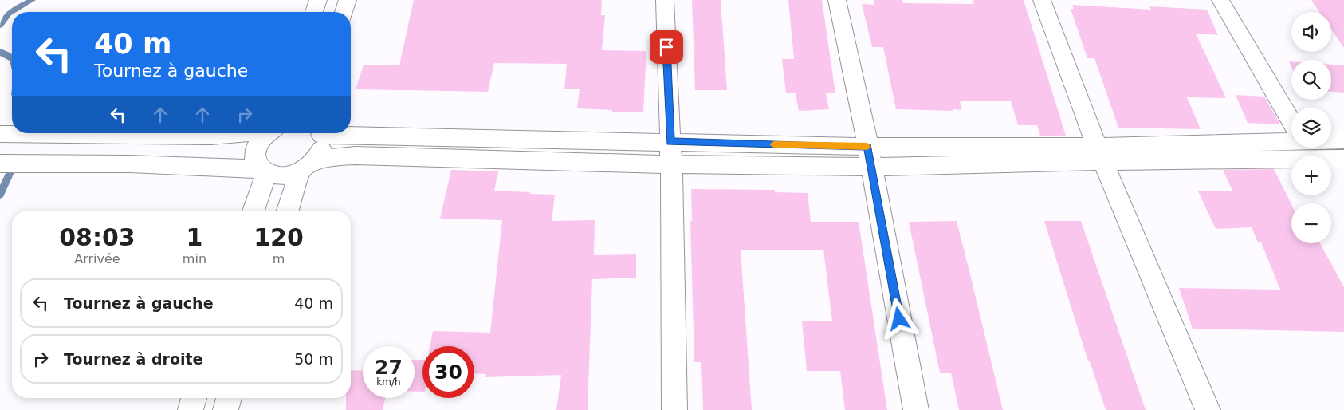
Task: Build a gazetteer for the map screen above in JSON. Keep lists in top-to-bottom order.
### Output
{
  "page": {
    "map_buttons": ["+", "−"],
    "turn": ["40 m", "Tournez à gauche"],
    "eta": [
      "08:03",
      "Arrivée",
      "1",
      "min",
      "120",
      "m"
    ],
    "list": [
      {
        "name": "Tournez à gauche",
        "value": "40 m"
      },
      {
        "name": "Tournez à droite",
        "value": "50 m"
      }
    ],
    "speed": "27 km/h",
    "limit": "30"
  }
}
